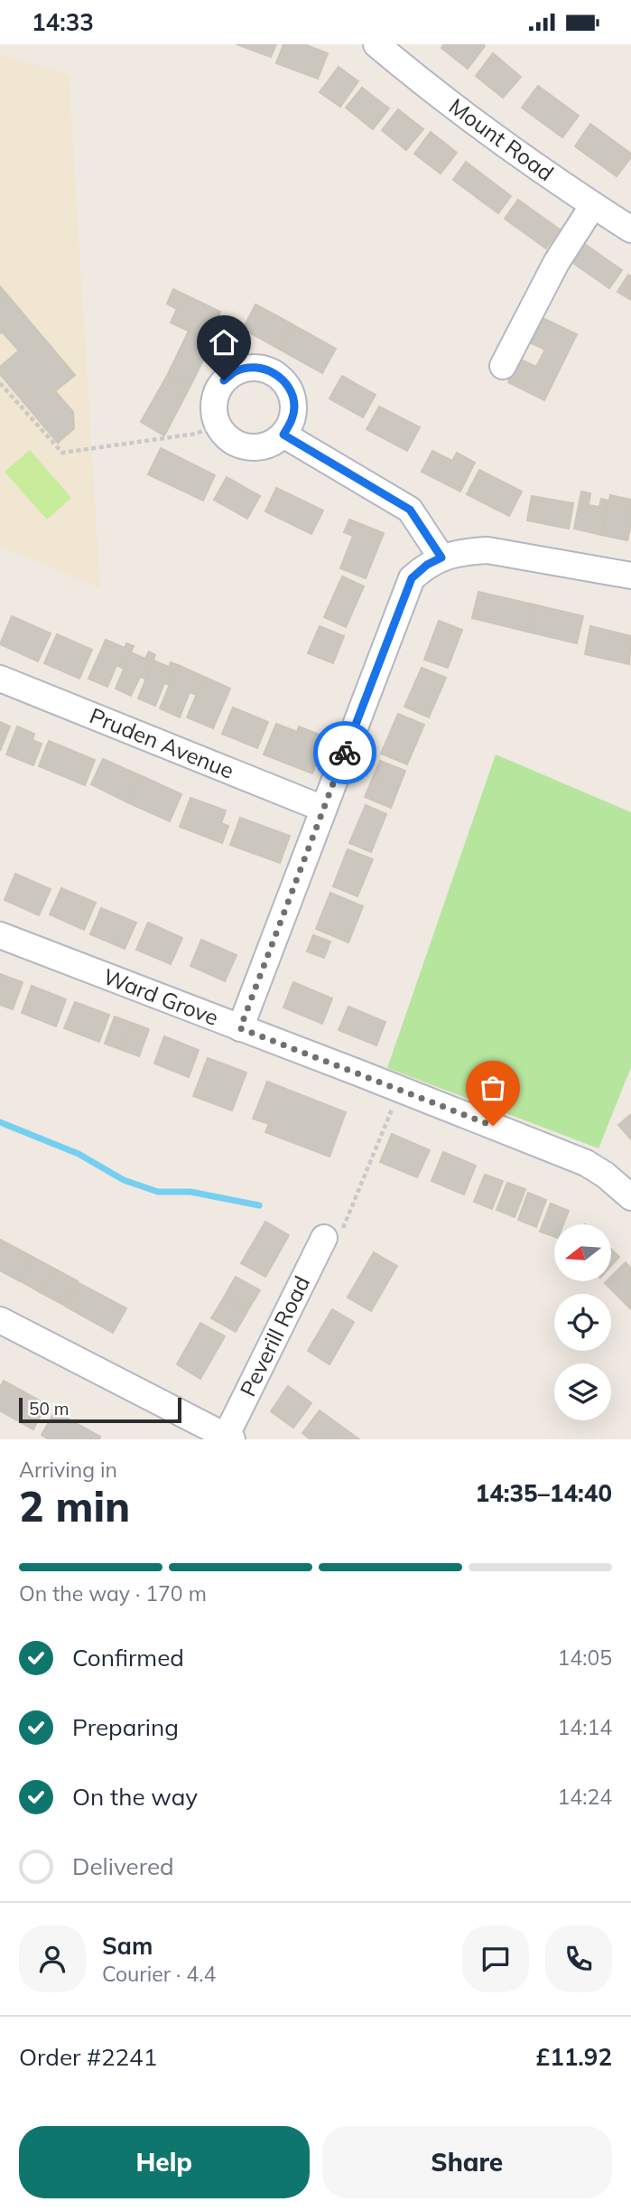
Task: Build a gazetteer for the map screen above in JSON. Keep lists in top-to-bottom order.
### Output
{
  "streets": {
    "street": [
      "Mount Road",
      "Pruden Avenue",
      "Ward Grove",
      "Peverill Road"
    ]
  },
  "scale_bar": "50 m",
  "north": "left",
  "page": {
    "status": "14:33",
    "scale": "50 m",
    "heading": ["2 min", "Arriving in", "14:35–14:40"],
    "panel": [
      "Sam",
      "Courier · 4.4",
      "Order #2241",
      "£11.92"
    ],
    "bar": "On the way · 170 m",
    "list": [
      ["Confirmed", "14:05"],
      ["Preparing", "14:14"],
      ["On the way", "14:24"],
      "Delivered"
    ],
    "buttons": ["Help", "Share"]
  }
}
